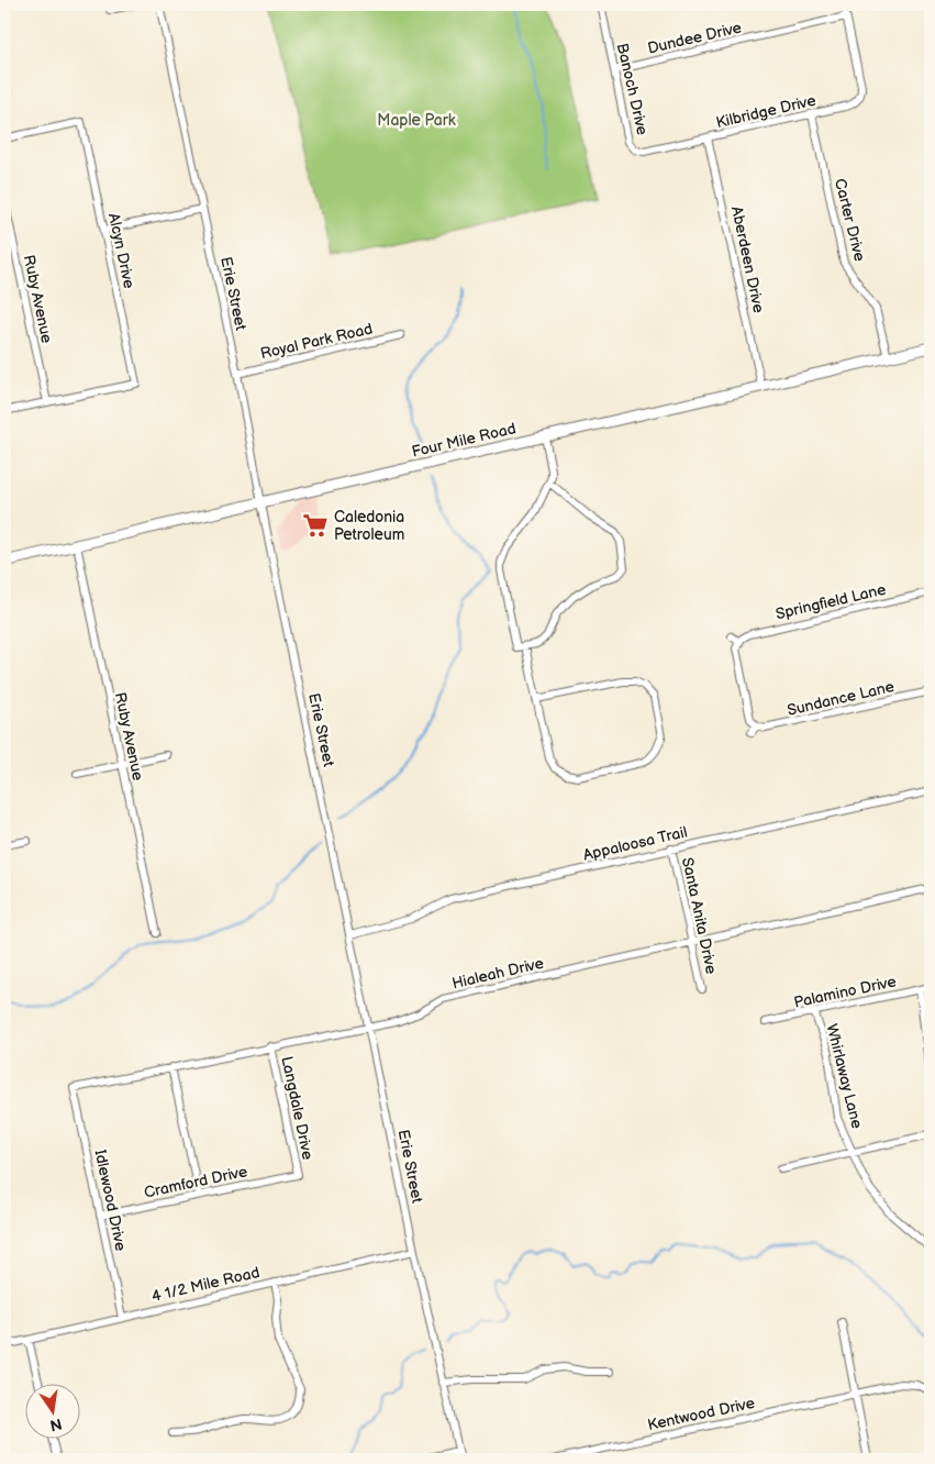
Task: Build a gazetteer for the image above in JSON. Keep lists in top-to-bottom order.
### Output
{
  "streets": {
    "main road": ["Four Mile Road"],
    "street": [
      "Dundee Drive",
      "Banoch Drive",
      "Kilbridge Drive",
      "Carter Drive",
      "Alcyn Drive",
      "Aberdeen Drive",
      "Erie Street",
      "Ruby Avenue",
      "Royal Park Road",
      "Springfield Lane",
      "Sundance Lane",
      "Appaloosa Trail",
      "Santa Anita Drive",
      "Hialeah Drive",
      "Palamino Drive",
      "Whirlaway Lane",
      "Langdale Drive",
      "Cramford Drive",
      "Idlewood Drive",
      "4 1/2 Mile Road",
      "Kentwood Drive"
    ]
  },
  "crossings": [
    ["Dundee Drive", "Banoch Drive"],
    ["Dundee Drive", "Kilbridge Drive"],
    ["Banoch Drive", "Kilbridge Drive"],
    ["Kilbridge Drive", "Carter Drive"],
    ["Kilbridge Drive", "Aberdeen Drive"],
    ["Carter Drive", "Four Mile Road"],
    ["Alcyn Drive", "Ruby Avenue"],
    ["Aberdeen Drive", "Four Mile Road"],
    ["Erie Street", "Royal Park Road"],
    ["Erie Street", "Four Mile Road"],
    ["Erie Street", "Appaloosa Trail"],
    ["Erie Street", "Hialeah Drive"],
    ["Erie Street", "4 1/2 Mile Road"],
    ["Ruby Avenue", "Four Mile Road"],
    ["Appaloosa Trail", "Santa Anita Drive"],
    ["Santa Anita Drive", "Hialeah Drive"],
    ["Hialeah Drive", "Langdale Drive"],
    ["Hialeah Drive", "Idlewood Drive"],
    ["Palamino Drive", "Whirlaway Lane"],
    ["Langdale Drive", "Cramford Drive"],
    ["Cramford Drive", "Idlewood Drive"],
    ["Idlewood Drive", "4 1/2 Mile Road"]
  ],
  "parks": ["Maple Park"],
  "places": {
    "supermarket": ["Caledonia Petroleum"]
  },
  "north": "bottom"
}
